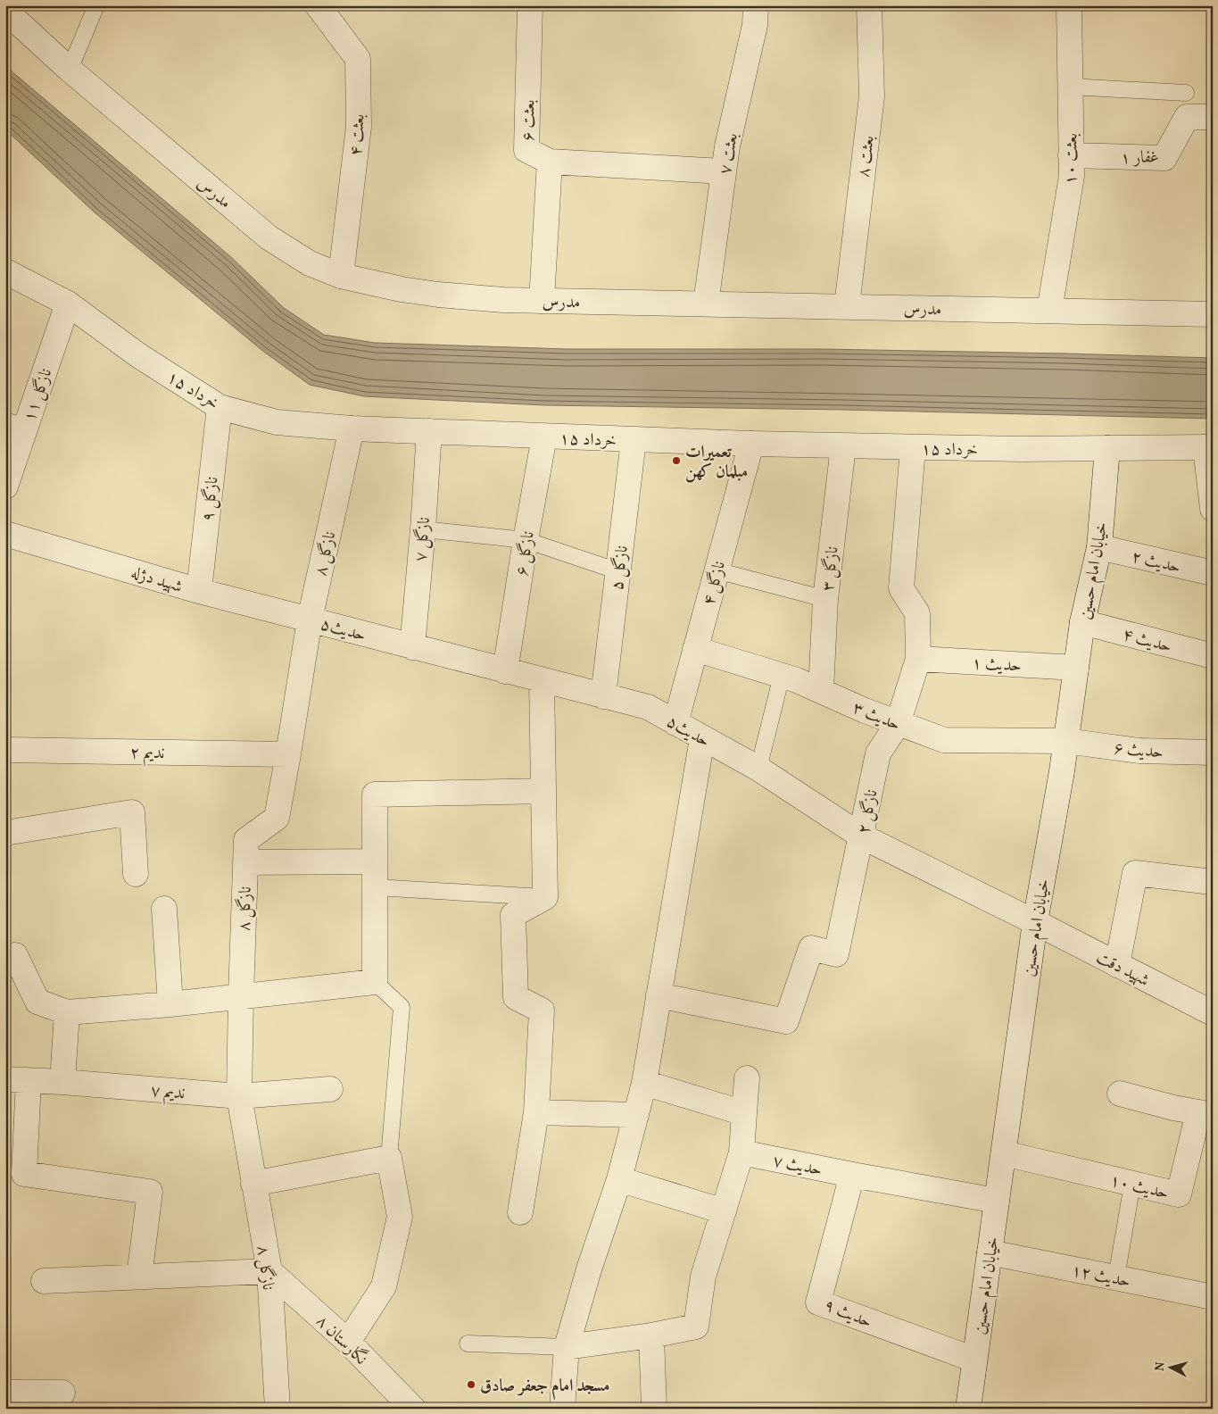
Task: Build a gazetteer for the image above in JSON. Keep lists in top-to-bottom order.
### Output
{
  "streets": {
    "street": [
      "بعثت ۶",
      "بعثت ۴",
      "بعثت ۷",
      "بعثت ۸",
      "غفار ۱",
      "بعثت ۱۰",
      "مدرس",
      "۱۵ خرداد",
      "نازگل ۱۱",
      "نازگل ۹",
      "نازگل ۷",
      "نازگل ۸",
      "نازگل ۶",
      "حدیث ۲",
      "نازگل ۵",
      "نازگل ۳",
      "خیابان امام حسین",
      "شهید دژله",
      "نازگل ۴",
      "حدیث۵",
      "حدیث ۴",
      "حدیث ۱",
      "حدیث ۳",
      "حدیث ۶",
      "ندیم ۲",
      "نازگل ۲",
      "شهید دقت",
      "ندیم ۷",
      "حدیث ۷",
      "حدیث ۱۰",
      "حدیث ۱۲",
      "حدیث ۹",
      "نگارستان ۸"
    ]
  },
  "crossings": [
    ["بعثت ۶", "مدرس"],
    ["بعثت ۴", "مدرس"],
    ["بعثت ۷", "مدرس"],
    ["بعثت ۸", "مدرس"],
    ["غفار ۱", "بعثت ۱۰"],
    ["بعثت ۱۰", "مدرس"],
    ["۱۵ خرداد", "نازگل ۱۱"],
    ["۱۵ خرداد", "نازگل ۹"],
    ["۱۵ خرداد", "نازگل ۷"],
    ["۱۵ خرداد", "نازگل ۸"],
    ["۱۵ خرداد", "نازگل ۶"],
    ["۱۵ خرداد", "نازگل ۵"],
    ["۱۵ خرداد", "نازگل ۳"],
    ["۱۵ خرداد", "خیابان امام حسین"],
    ["۱۵ خرداد", "نازگل ۴"],
    ["۱۵ خرداد", "نازگل ۲"],
    ["نازگل ۹", "شهید دژله"],
    ["نازگل ۷", "حدیث۵"],
    ["نازگل ۸", "شهید دژله"],
    ["نازگل ۸", "حدیث۵"],
    ["نازگل ۸", "ندیم ۲"],
    ["نازگل ۸", "ندیم ۷"],
    ["نازگل ۸", "نگارستان ۸"],
    ["نازگل ۶", "حدیث۵"],
    ["حدیث ۲", "خیابان امام حسین"],
    ["نازگل ۵", "حدیث۵"],
    ["نازگل ۳", "حدیث ۳"],
    ["خیابان امام حسین", "حدیث۵"],
    ["خیابان امام حسین", "حدیث ۴"],
    ["خیابان امام حسین", "حدیث ۱"],
    ["خیابان امام حسین", "حدیث ۳"],
    ["خیابان امام حسین", "حدیث ۶"],
    ["خیابان امام حسین", "شهید دقت"],
    ["خیابان امام حسین", "حدیث ۷"],
    ["خیابان امام حسین", "حدیث ۱۰"],
    ["خیابان امام حسین", "حدیث ۱۲"],
    ["خیابان امام حسین", "حدیث ۹"],
    ["شهید دژله", "حدیث۵"],
    ["نازگل ۴", "حدیث۵"],
    ["نازگل ۴", "حدیث ۳"],
    ["حدیث۵", "نازگل ۲"],
    ["حدیث۵", "شهید دقت"],
    ["حدیث ۱", "نازگل ۲"],
    ["حدیث ۳", "حدیث ۶"],
    ["حدیث ۳", "نازگل ۲"],
    ["حدیث ۷", "حدیث ۹"]
  ],
  "places": ["تعمیرات مبلمان کهن", "مسجد امام جعفر صادق"],
  "north": "left"
}
